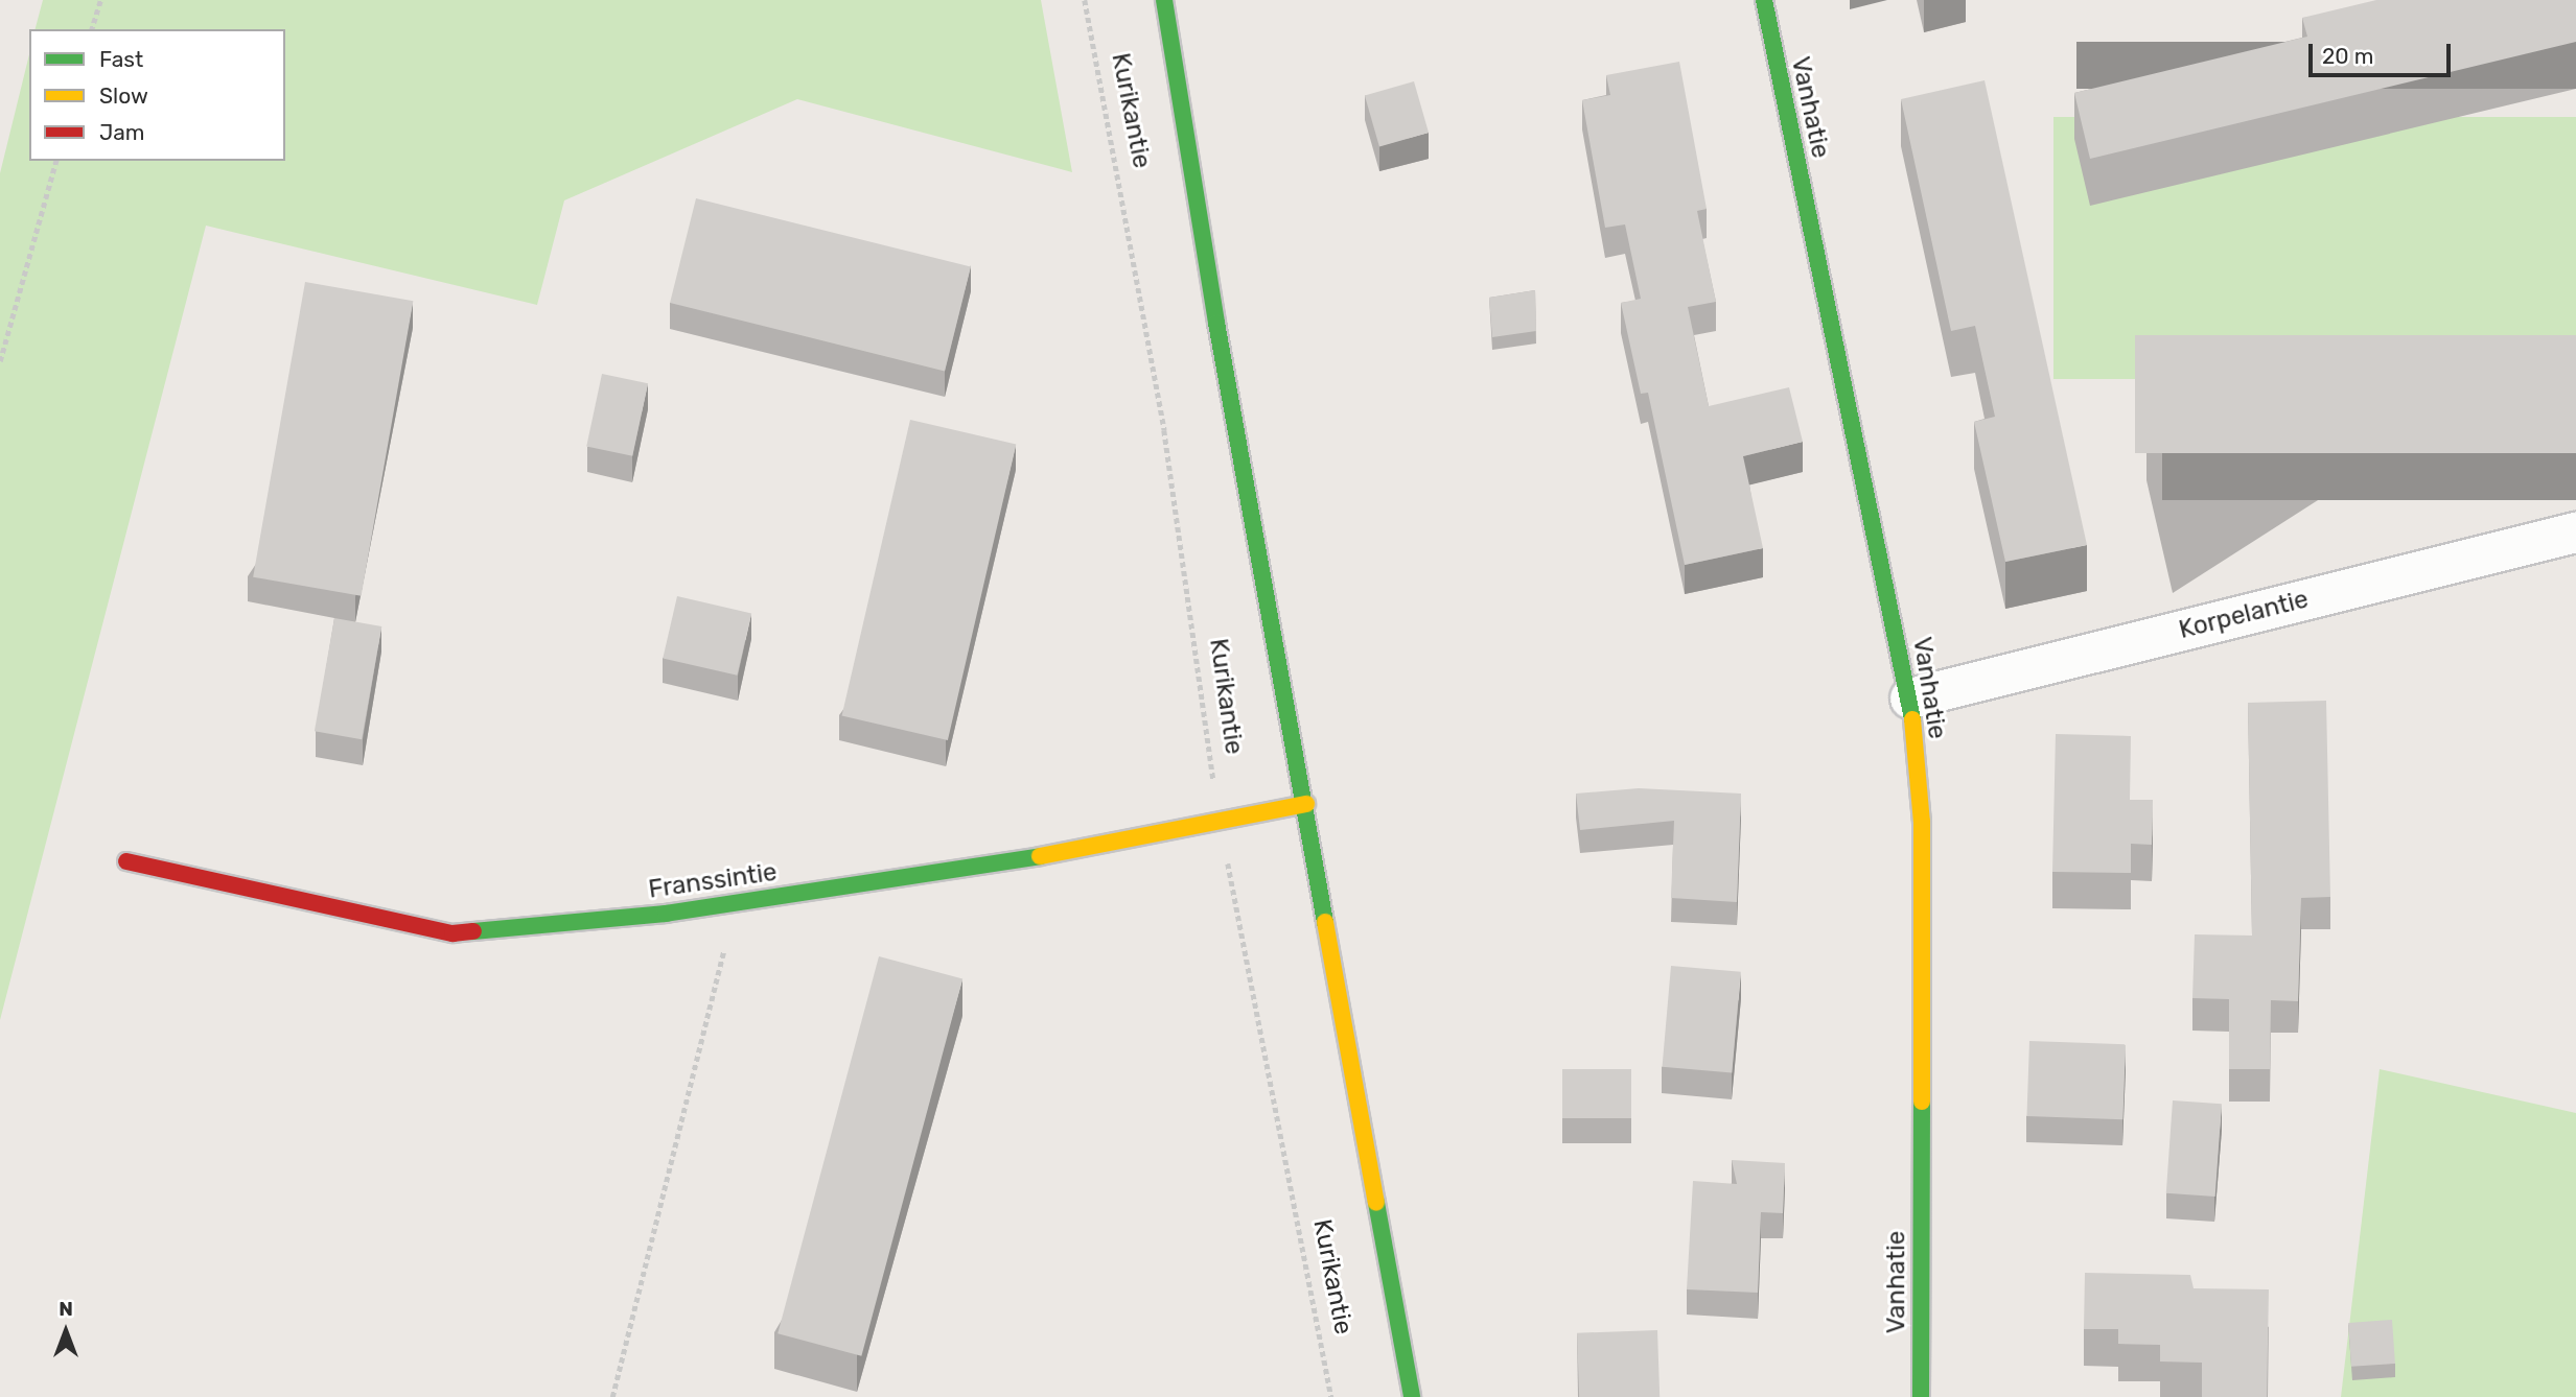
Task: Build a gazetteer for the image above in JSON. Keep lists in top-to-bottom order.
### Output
{
  "streets": {
    "street": [
      "Vanhatie",
      "Kurikantie",
      "Korpelantie",
      "Franssintie"
    ]
  },
  "crossings": [
    ["Vanhatie", "Korpelantie"],
    ["Kurikantie", "Franssintie"]
  ],
  "legend": ["Fast", "Slow", "Jam"],
  "scale_bar": "20 m",
  "north": "top"
}
